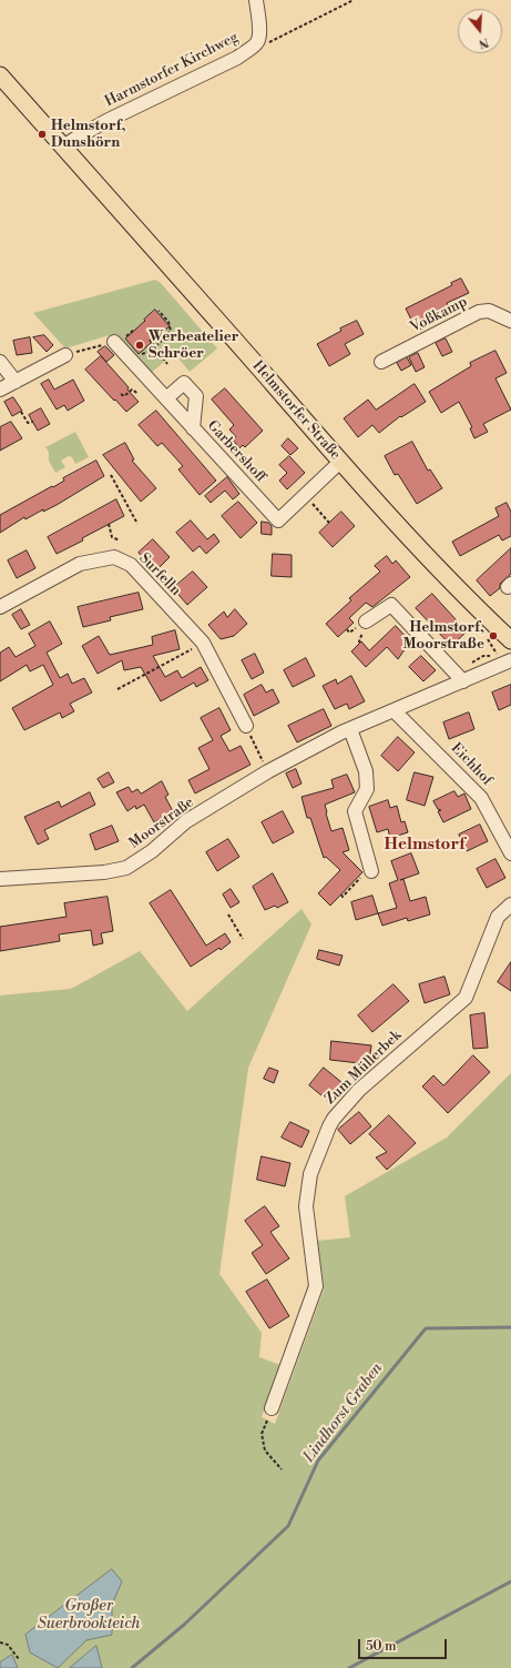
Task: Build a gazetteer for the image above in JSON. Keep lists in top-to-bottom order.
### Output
{
  "streets": {
    "main road": ["Helmstorfer Straße"],
    "street": [
      "Harmstorfer Kirchweg",
      "Voßkamp",
      "Garbershoff",
      "Surfelln",
      "Eichhof",
      "Moorstraße",
      "Zum Müllerbek"
    ]
  },
  "crossings": [
    ["Harmstorfer Kirchweg", "Helmstorfer Straße"],
    ["Helmstorfer Straße", "Garbershoff"],
    ["Eichhof", "Moorstraße"]
  ],
  "districts": ["Helmstorf"],
  "water": ["Lindhorst Graben", "Großer Suerbrookteich"],
  "places": ["Helmstorf, Dunshörn", "Werbeatelier Schröer", "Helmstorf, Moorstraße"],
  "scale_bar": "50 m",
  "north": "bottom"
}
